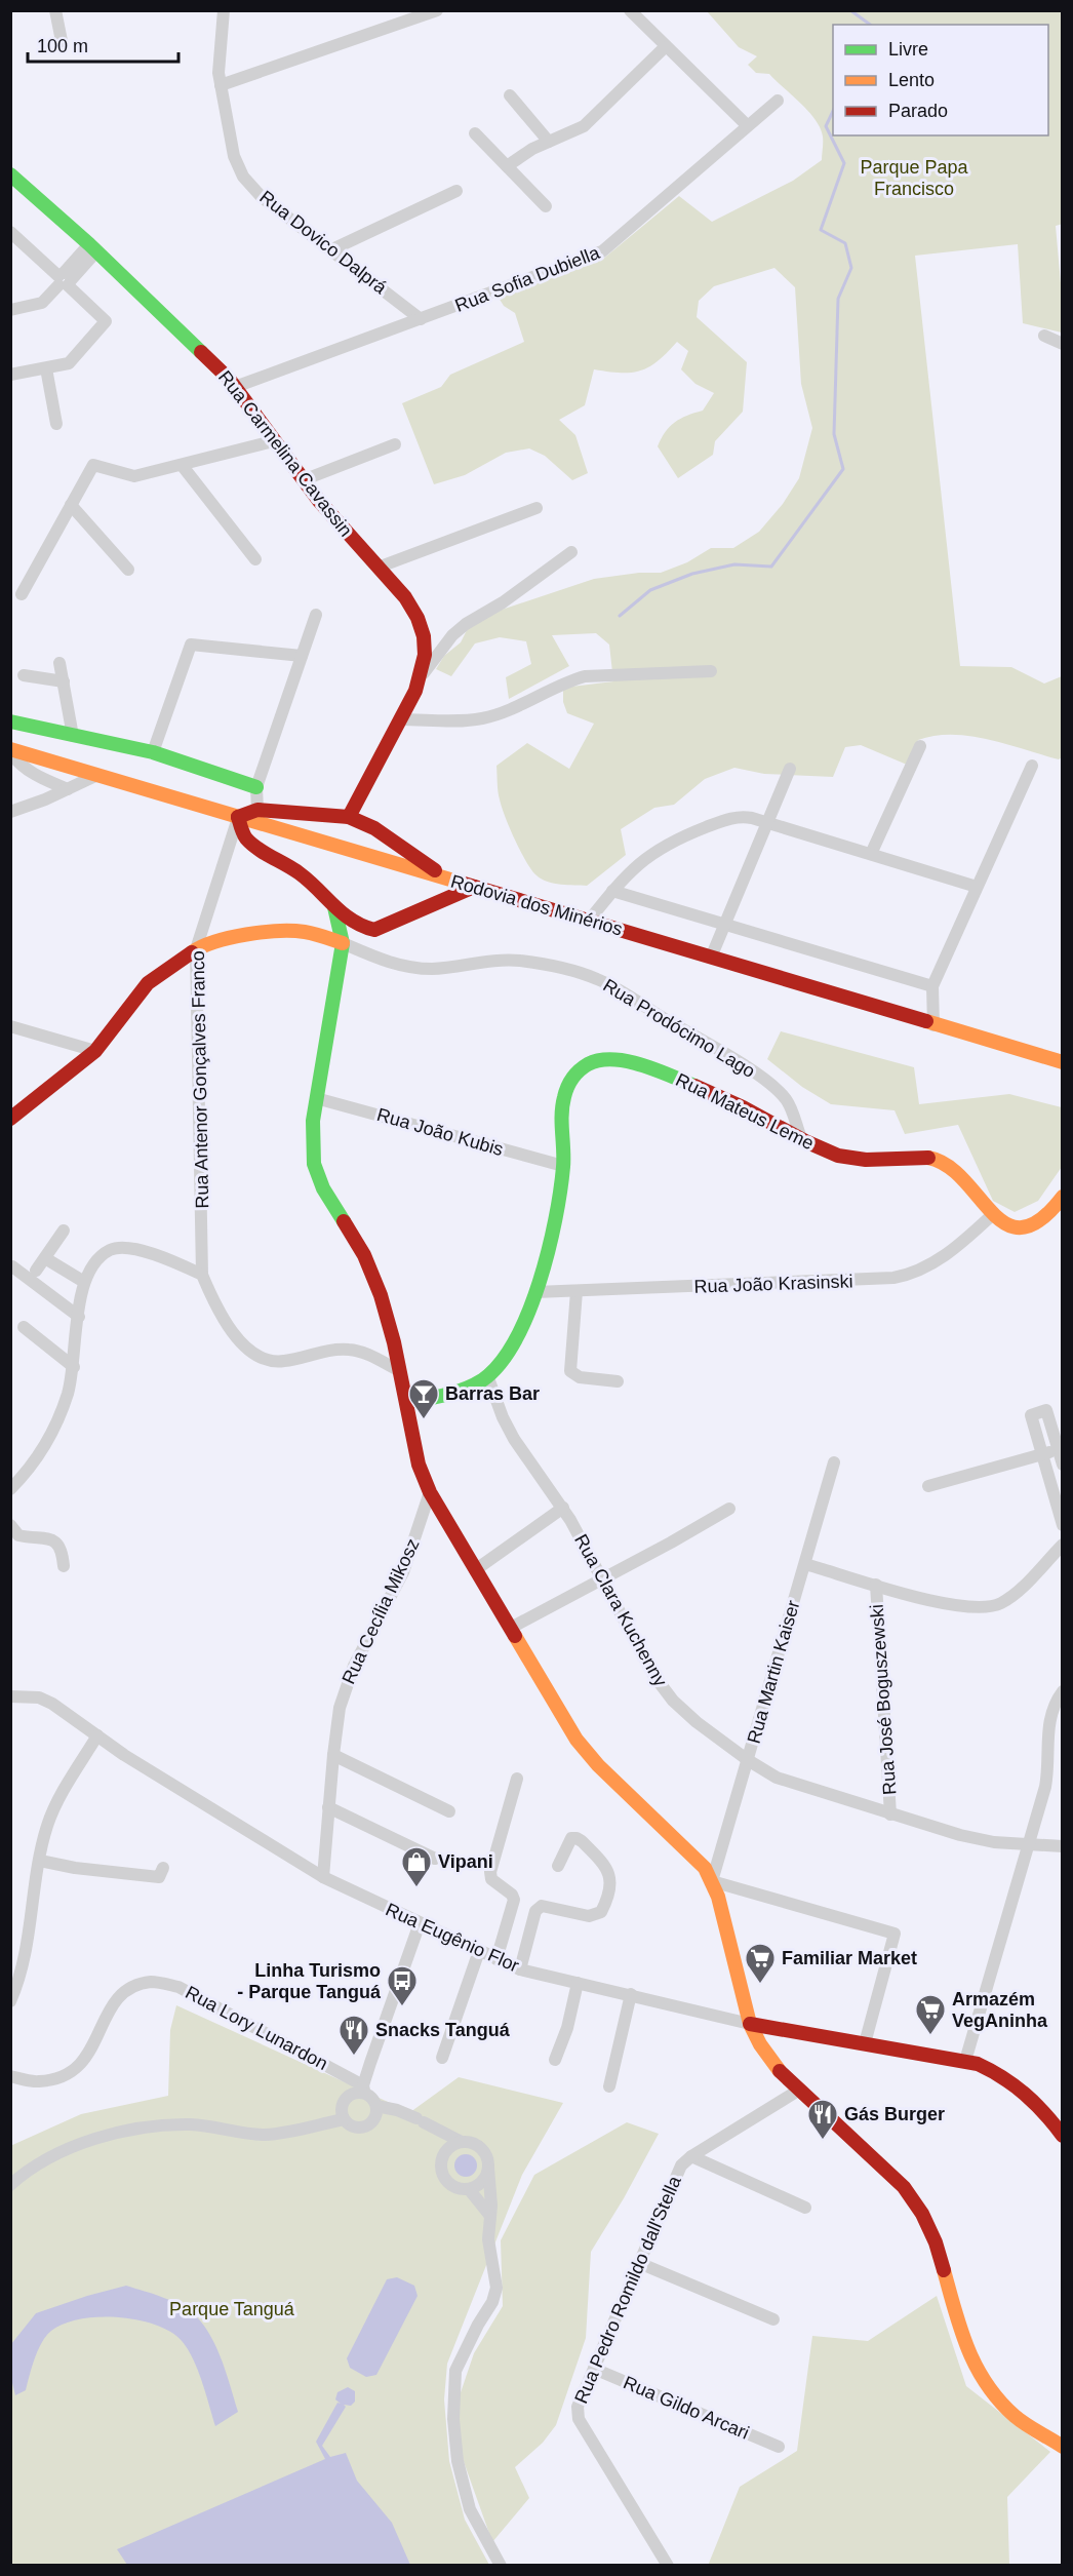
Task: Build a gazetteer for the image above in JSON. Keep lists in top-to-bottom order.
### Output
{
  "streets": {
    "main road": [
      "Rua Carmelina Cavassin",
      "Rodovia dos Minérios",
      "Rua Prodócimo Lago",
      "Rua Mateus Leme",
      "Rua Eugênio Flor"
    ],
    "street": [
      "Rua Dovico Dalprá",
      "Rua Sofia Dubiella",
      "Rua Antenor Gonçalves Franco",
      "Rua João Kubis",
      "Rua João Krasinski",
      "Rua Clara Kuchenny",
      "Rua Cecília Mikosz",
      "Rua Martin Kaiser",
      "Rua José Boguszewski",
      "Rua Lory Lunardon",
      "Rua Pedro Romildo dall'Stella",
      "Rua Gildo Arcari"
    ]
  },
  "crossings": [
    ["Rua Dovico Dalprá", "Rua Sofia Dubiella"],
    ["Rua Sofia Dubiella", "Rua Carmelina Cavassin"],
    ["Rodovia dos Minérios", "Rua Antenor Gonçalves Franco"],
    ["Rua Prodócimo Lago", "Rua Antenor Gonçalves Franco"],
    ["Rua Prodócimo Lago", "Rua Mateus Leme"],
    ["Rua Mateus Leme", "Rua João Kubis"],
    ["Rua Mateus Leme", "Rua João Krasinski"],
    ["Rua Mateus Leme", "Rua Clara Kuchenny"],
    ["Rua Clara Kuchenny", "Rua Martin Kaiser"],
    ["Rua Clara Kuchenny", "Rua José Boguszewski"],
    ["Rua Cecília Mikosz", "Rua Eugênio Flor"],
    ["Rua Pedro Romildo dall'Stella", "Rua Gildo Arcari"]
  ],
  "parks": ["Parque Papa Francisco", "Parque Tanguá"],
  "places": {
    "bar": ["Barras Bar"],
    "shop": ["Vipani"],
    "supermarket": ["Familiar Market", "Armazém VegAninha"],
    "bus stop": ["Linha Turismo - Parque Tanguá"],
    "restaurant": ["Snacks Tanguá", "Gás Burger"]
  },
  "legend": ["Livre", "Lento", "Parado"],
  "scale_bar": "100 m"
}
